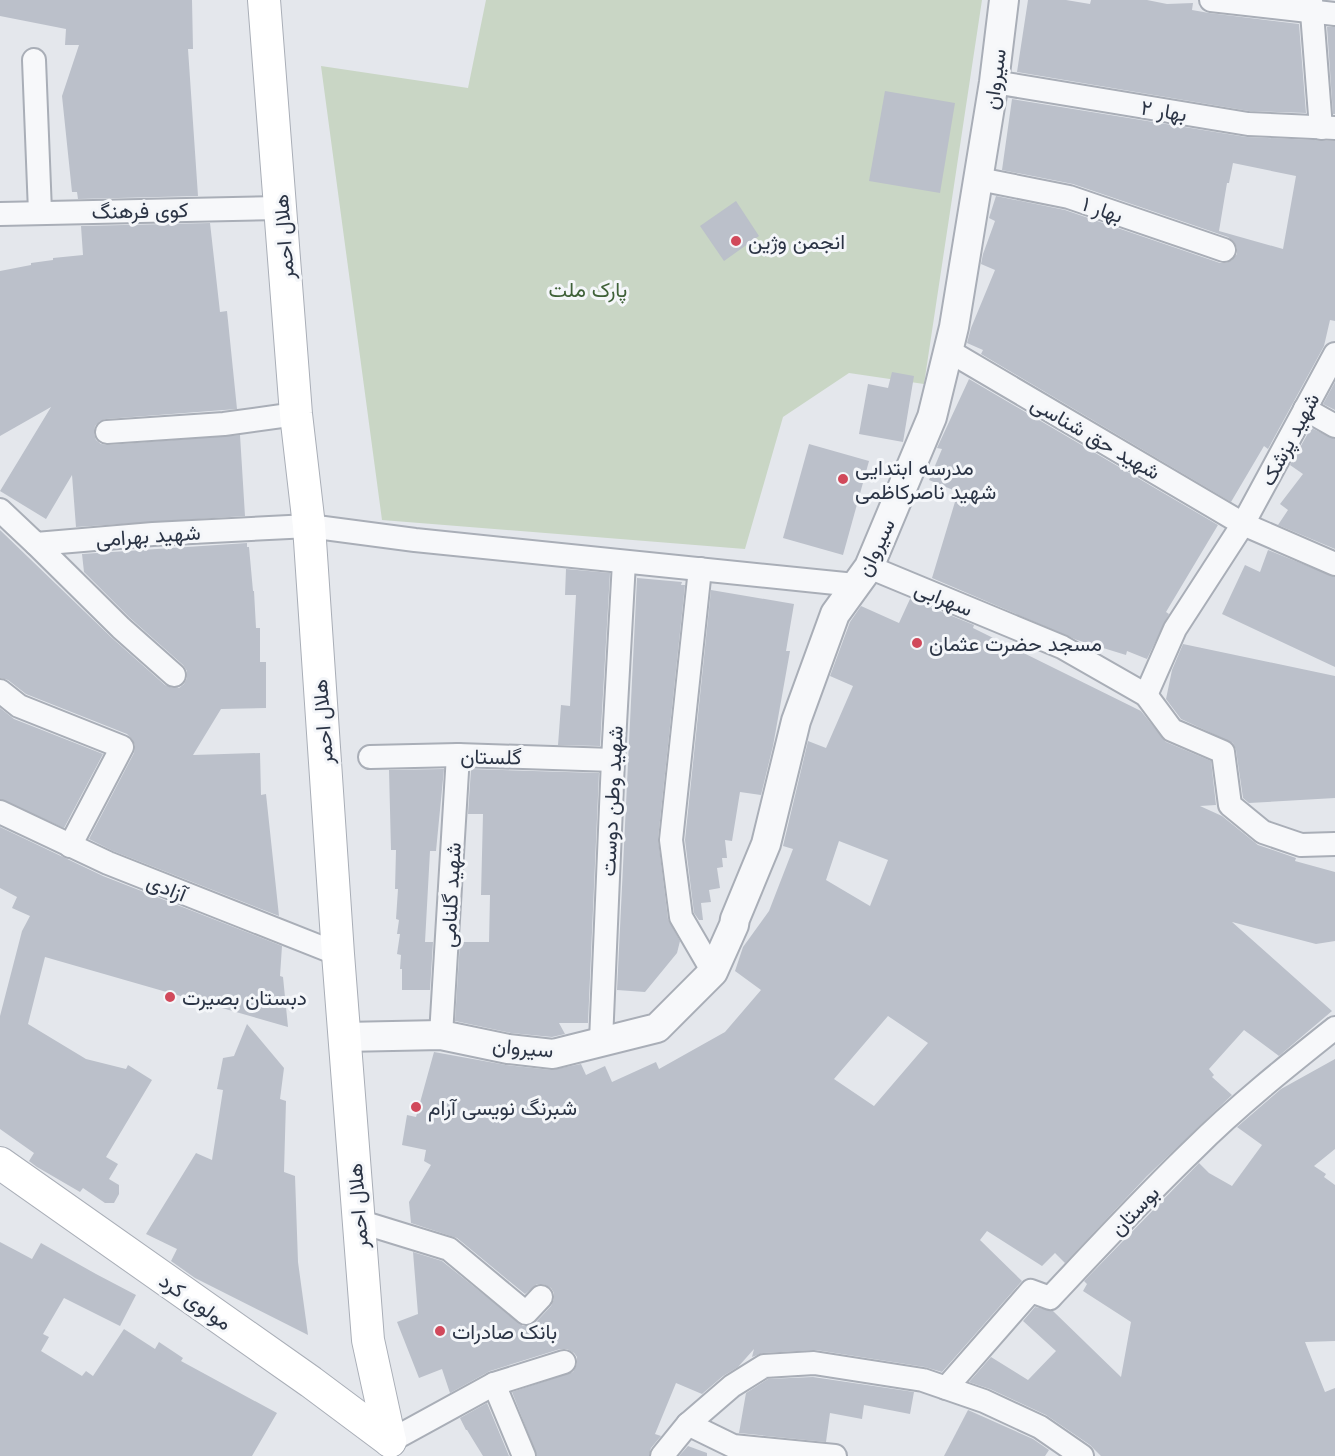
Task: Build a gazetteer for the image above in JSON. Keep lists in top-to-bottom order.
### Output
{
  "streets": {
    "main road": ["هلال احمر", "مولوی کرد"],
    "street": [
      "سیروان",
      "بهار ۲",
      "بهار ۱",
      "کوی فرهنگ",
      "شهید حق شناسی",
      "شهید پزشک",
      "شهید بهرامی",
      "سهرابی",
      "گلستان",
      "شهید وطن دوست",
      "آزادی",
      "شهید گلنامی",
      "بوستان"
    ]
  },
  "crossings": [
    ["سیروان", "بهار ۲"],
    ["سیروان", "بهار ۱"],
    ["سیروان", "هلال احمر"],
    ["سیروان", "شهید حق شناسی"],
    ["سیروان", "سهرابی"],
    ["سیروان", "شهید وطن دوست"],
    ["سیروان", "شهید گلنامی"],
    ["کوی فرهنگ", "هلال احمر"],
    ["هلال احمر", "شهید بهرامی"],
    ["هلال احمر", "آزادی"],
    ["هلال احمر", "مولوی کرد"],
    ["شهید حق شناسی", "شهید پزشک"],
    ["شهید پزشک", "سهرابی"],
    ["شهید بهرامی", "سهرابی"],
    ["شهید بهرامی", "شهید وطن دوست"],
    ["سهرابی", "شهید وطن دوست"],
    ["گلستان", "شهید وطن دوست"],
    ["گلستان", "شهید گلنامی"]
  ],
  "parks": ["پارک ملت"],
  "places": [
    "انجمن وژین",
    "مدرسه ابتدایی شهید ناصرکاظمی",
    "مسجد حضرت عثمان",
    "دبستان بصیرت",
    "شبرنگ نویسی آرام",
    "بانک صادرات"
  ]
}
